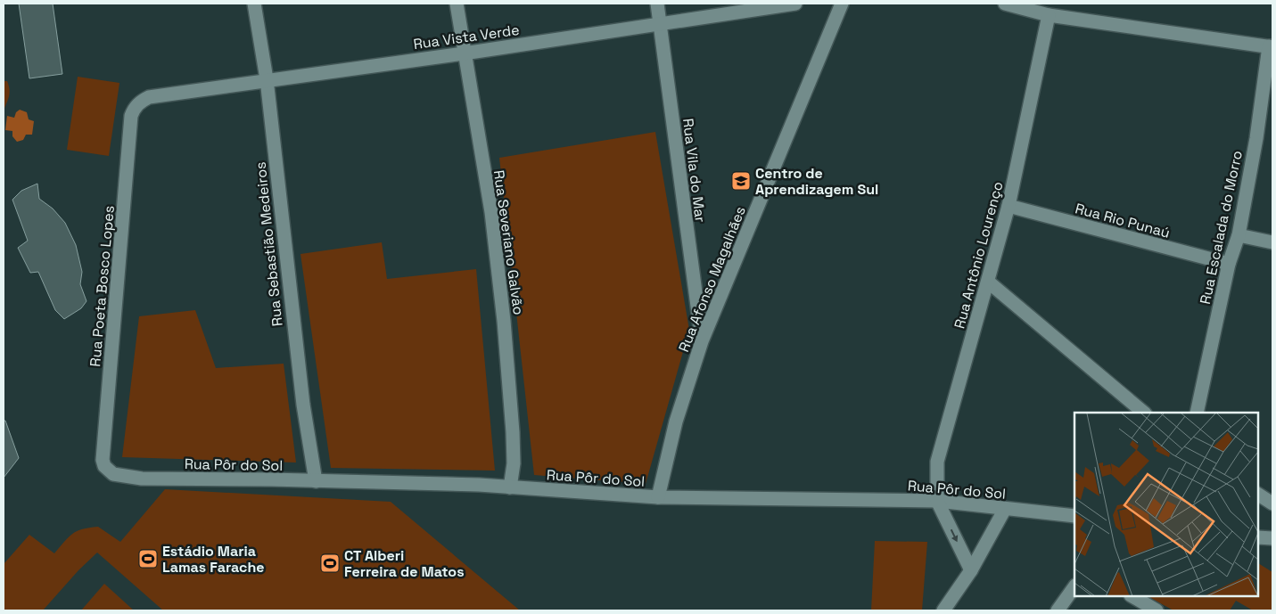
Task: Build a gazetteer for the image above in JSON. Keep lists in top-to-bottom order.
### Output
{
  "streets": {
    "street": [
      "Rua Vista Verde",
      "Rua Vila do Mar",
      "Rua Rio Punaú",
      "Rua Escalada do Morro",
      "Rua Severiano Galvão",
      "Rua Sebastião Medeiros",
      "Rua Antônio Lourenço",
      "Rua Afonso Magalhães",
      "Rua Poeta Bosco Lopes",
      "Rua Pôr do Sol"
    ]
  },
  "crossings": [
    ["Rua Vista Verde", "Rua Vila do Mar"],
    ["Rua Vista Verde", "Rua Severiano Galvão"],
    ["Rua Vista Verde", "Rua Sebastião Medeiros"],
    ["Rua Vista Verde", "Rua Poeta Bosco Lopes"],
    ["Rua Vila do Mar", "Rua Afonso Magalhães"],
    ["Rua Rio Punaú", "Rua Escalada do Morro"],
    ["Rua Rio Punaú", "Rua Antônio Lourenço"],
    ["Rua Severiano Galvão", "Rua Pôr do Sol"],
    ["Rua Sebastião Medeiros", "Rua Pôr do Sol"],
    ["Rua Antônio Lourenço", "Rua Pôr do Sol"],
    ["Rua Afonso Magalhães", "Rua Pôr do Sol"],
    ["Rua Poeta Bosco Lopes", "Rua Pôr do Sol"]
  ],
  "places": {
    "school or university": ["Centro de Aprendizagem Sul"],
    "sports": ["Estádio Maria Lamas Farache", "CT Alberi Ferreira de Matos"]
  }
}
